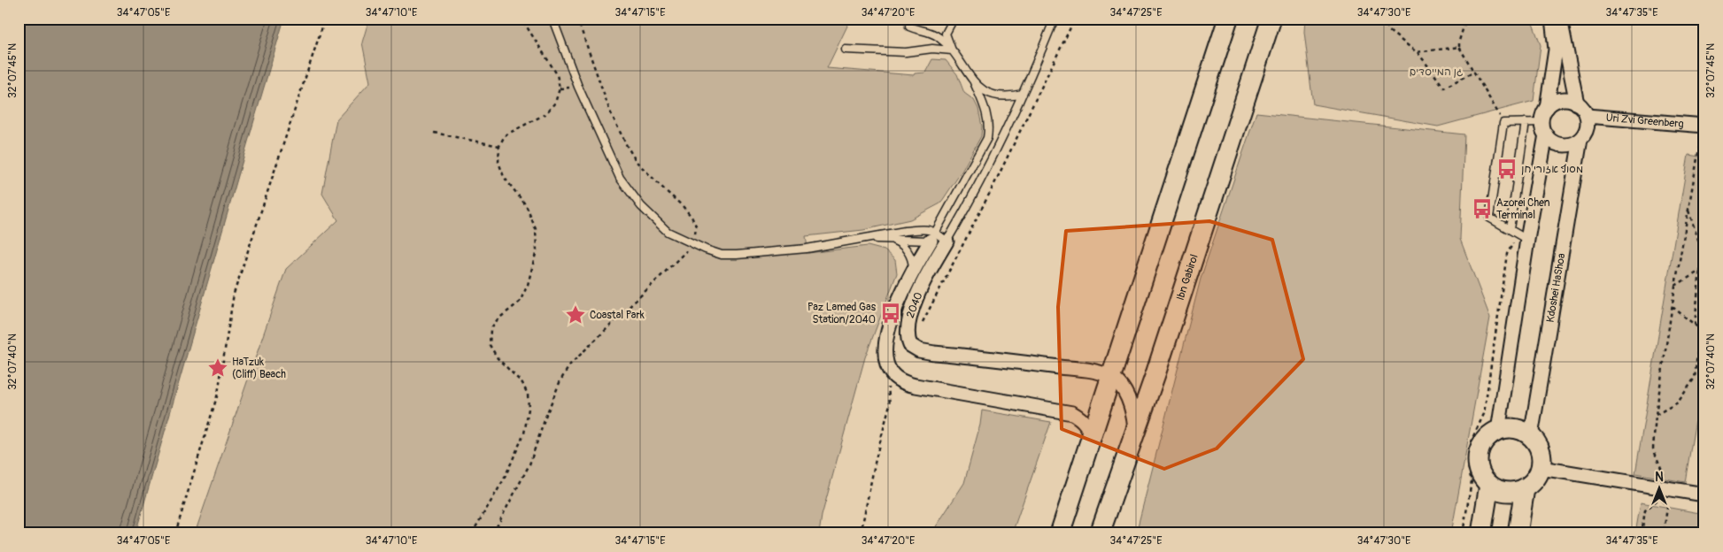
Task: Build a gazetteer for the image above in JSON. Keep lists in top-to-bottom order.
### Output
{
  "streets": {
    "street": [
      "Uri Zvi Greenberg",
      "Ibn Gabirol",
      "Kdoshei HaShoa",
      "2040"
    ]
  },
  "crossings": [
    ["Uri Zvi Greenberg", "Kdoshei HaShoa"]
  ],
  "parks": ["גן המייסדים"],
  "places": {
    "bus stop": ["מסוף אזורי חן", "Azorei Chen Terminal", "Paz Lamed Gas Station/2040"],
    "place": ["Coastal Park", "HaTzuk (Cliff) Beach"]
  },
  "north": "top",
  "coordinates": [
    "34°47'05\"E",
    "34°47'10\"E",
    "34°47'15\"E",
    "34°47'20\"E",
    "34°47'25\"E",
    "34°47'30\"E",
    "34°47'35\"E",
    "32°07'45\"N",
    "32°07'40\"N"
  ]
}
